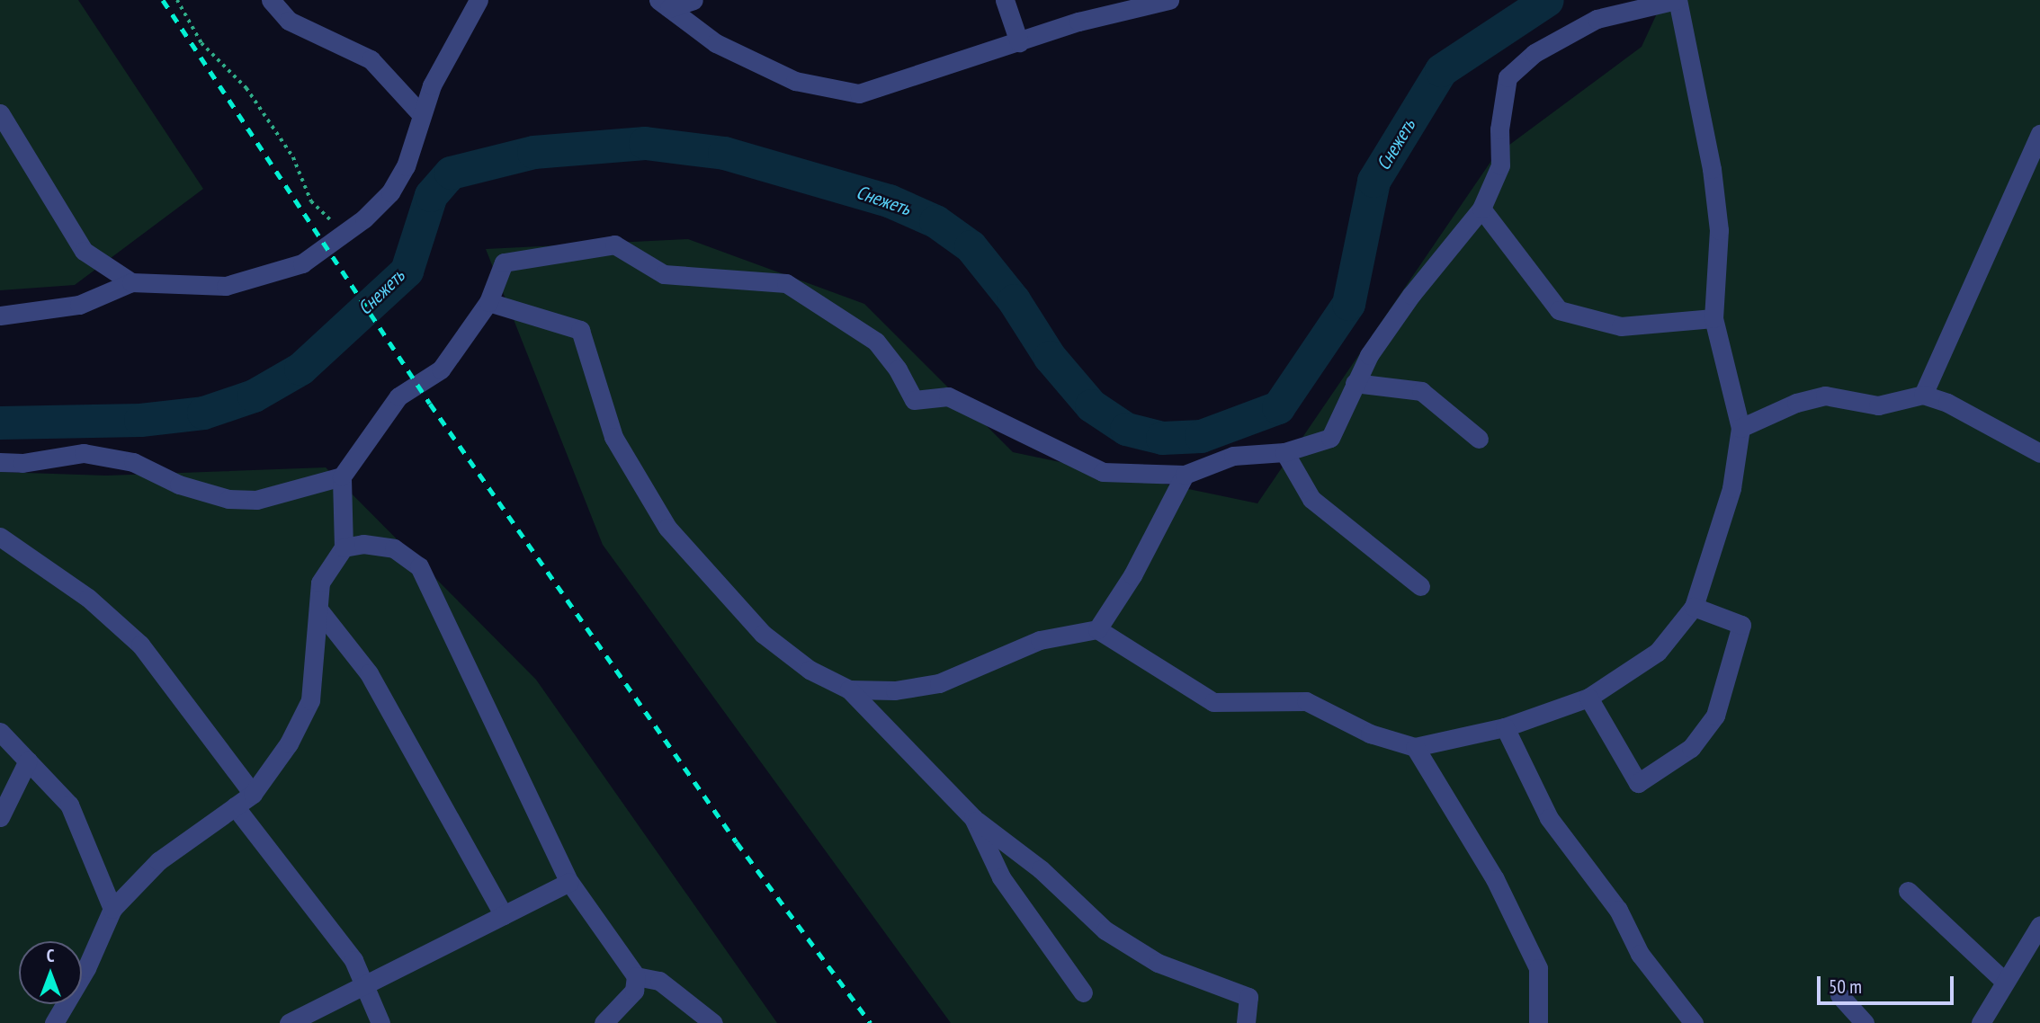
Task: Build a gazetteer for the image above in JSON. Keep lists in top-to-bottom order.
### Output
{
  "water": ["Снежеть"],
  "scale_bar": "50 m",
  "north": "top"
}
